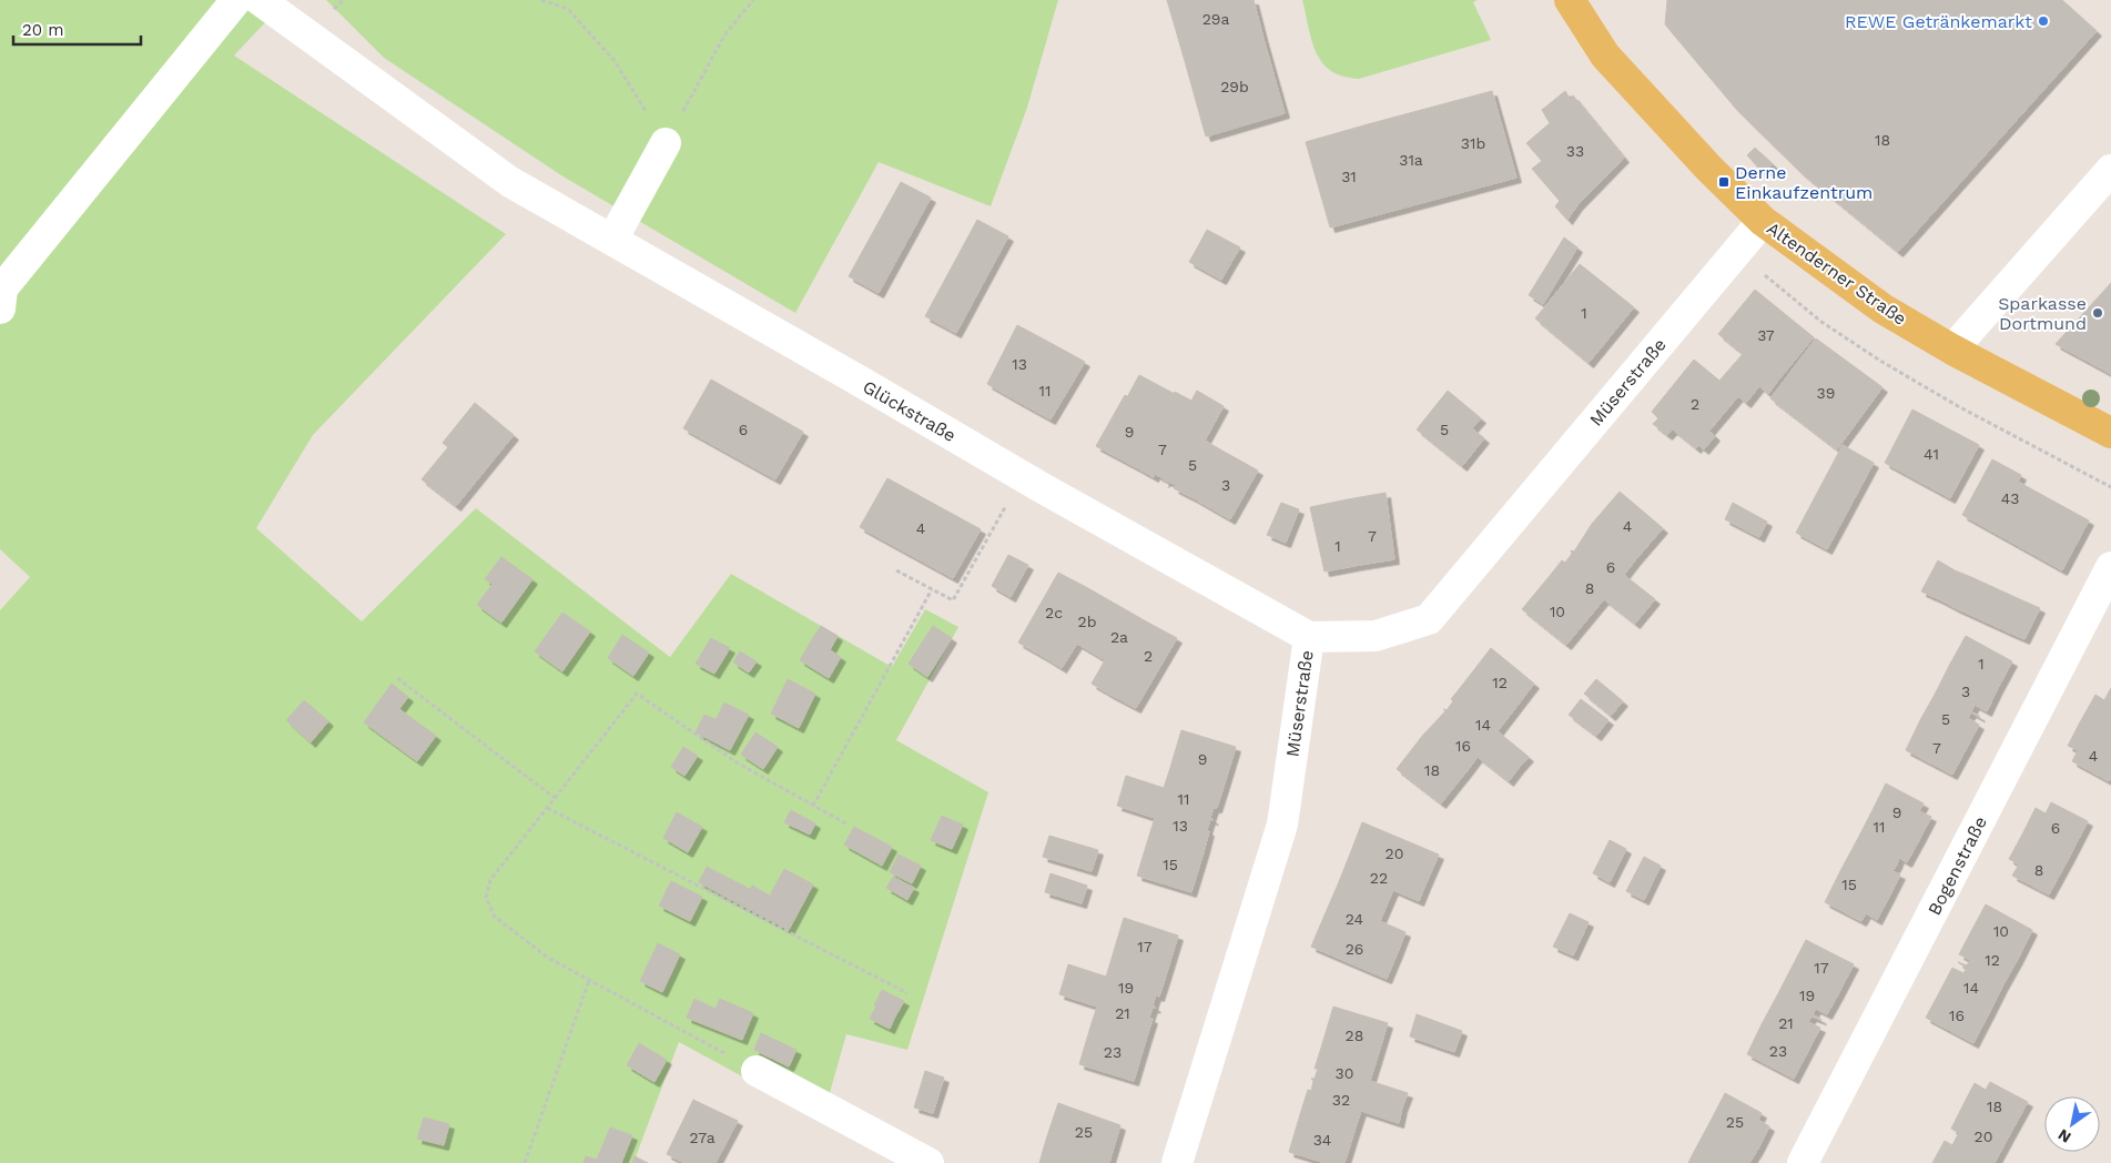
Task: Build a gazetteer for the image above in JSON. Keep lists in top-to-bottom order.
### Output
{
  "streets": {
    "main road": ["Altenderner Straße"],
    "street": ["Müserstraße", "Glückstraße", "Bogenstraße"]
  },
  "crossings": [
    ["Altenderner Straße", "Müserstraße"],
    ["Müserstraße", "Glückstraße"]
  ],
  "places": {
    "other": ["REWE Getränkemarkt", "Sparkasse Dortmund"],
    "transit": ["Derne Einkaufzentrum"]
  },
  "house_numbers": [
    "29a",
    "29b",
    "18",
    "31b",
    "33",
    "31a",
    "31",
    "1",
    "37",
    "13",
    "11",
    "39",
    "2",
    "6",
    "5",
    "9",
    "7",
    "41",
    "5",
    "3",
    "43",
    "4",
    "4",
    "7",
    "1",
    "6",
    "8",
    "10",
    "2c",
    "2b",
    "2a",
    "2",
    "1",
    "12",
    "3",
    "5",
    "14",
    "16",
    "7",
    "4",
    "9",
    "18",
    "11",
    "9",
    "13",
    "11",
    "6",
    "20",
    "15",
    "8",
    "22",
    "15",
    "24",
    "10",
    "17",
    "26",
    "12",
    "17",
    "19",
    "14",
    "19",
    "21",
    "16",
    "21",
    "28",
    "23",
    "23",
    "30",
    "32",
    "18",
    "25",
    "25",
    "20",
    "27a",
    "34"
  ],
  "scale_bar": "20 m",
  "north": "bottom left"
}
